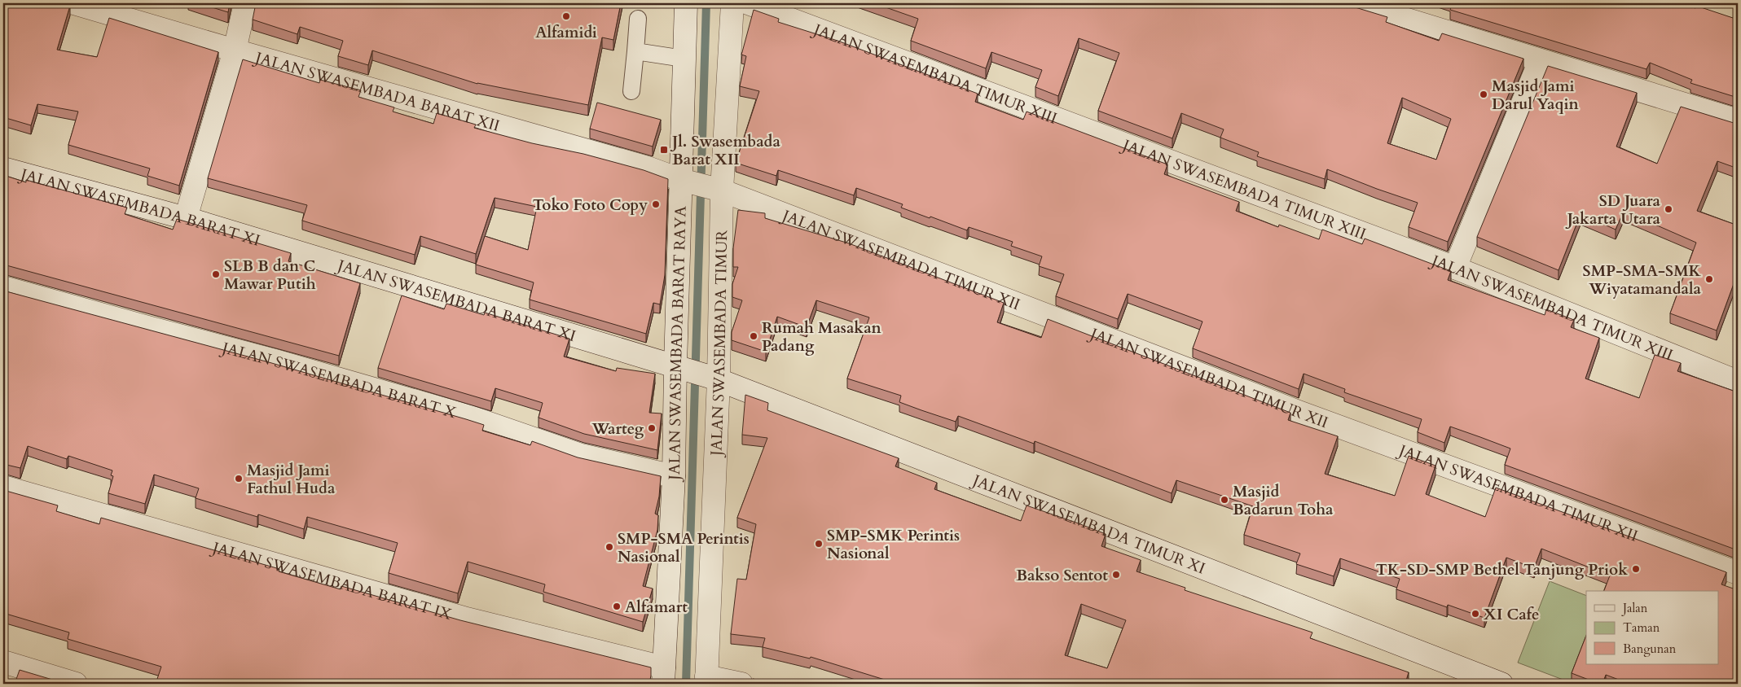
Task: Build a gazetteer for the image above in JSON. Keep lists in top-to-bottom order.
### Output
{
  "streets": {
    "street": [
      "JALAN SWASEMBADA TIMUR XIII",
      "JALAN SWASEMBADA BARAT XII",
      "JALAN SWASEMBADA BARAT XI",
      "JALAN SWASEMBADA TIMUR XII",
      "JALAN SWASEMBADA BARAT RAYA",
      "JALAN SWASEMBADA TIMUR",
      "JALAN SWASEMBADA BARAT X",
      "JALAN SWASEMBADA TIMUR XI",
      "JALAN SWASEMBADA BARAT IX"
    ]
  },
  "crossings": [
    ["JALAN SWASEMBADA BARAT XII", "JALAN SWASEMBADA TIMUR XII"],
    ["JALAN SWASEMBADA BARAT XII", "JALAN SWASEMBADA BARAT RAYA"],
    ["JALAN SWASEMBADA BARAT XI", "JALAN SWASEMBADA BARAT RAYA"],
    ["JALAN SWASEMBADA BARAT XI", "JALAN SWASEMBADA TIMUR XI"],
    ["JALAN SWASEMBADA TIMUR XII", "JALAN SWASEMBADA BARAT RAYA"],
    ["JALAN SWASEMBADA TIMUR XII", "JALAN SWASEMBADA TIMUR"],
    ["JALAN SWASEMBADA BARAT RAYA", "JALAN SWASEMBADA BARAT X"],
    ["JALAN SWASEMBADA BARAT RAYA", "JALAN SWASEMBADA TIMUR XI"],
    ["JALAN SWASEMBADA BARAT RAYA", "JALAN SWASEMBADA BARAT IX"],
    ["JALAN SWASEMBADA TIMUR", "JALAN SWASEMBADA TIMUR XI"]
  ],
  "places": {
    "other": [
      "Alfamidi",
      "Masjid Jami Darul Yaqin",
      "Toko Foto Copy",
      "SD Juara Jakarta Utara",
      "SLB B dan C Mawar Putih",
      "SMP-SMA-SMK Wiyatamandala",
      "Rumah Masakan Padang",
      "Warteg",
      "Masjid Jami Fathul Huda",
      "Masjid Badarun Toha",
      "SMP-SMK Perintis Nasional",
      "SMP-SMA Perintis Nasional",
      "TK-SD-SMP Bethel Tanjung Priok",
      "Bakso Sentot",
      "Alfamart",
      "XI Cafe"
    ],
    "transit": ["Jl. Swasembada Barat XII"]
  },
  "legend": ["Jalan", "Taman", "Bangunan"]
}
